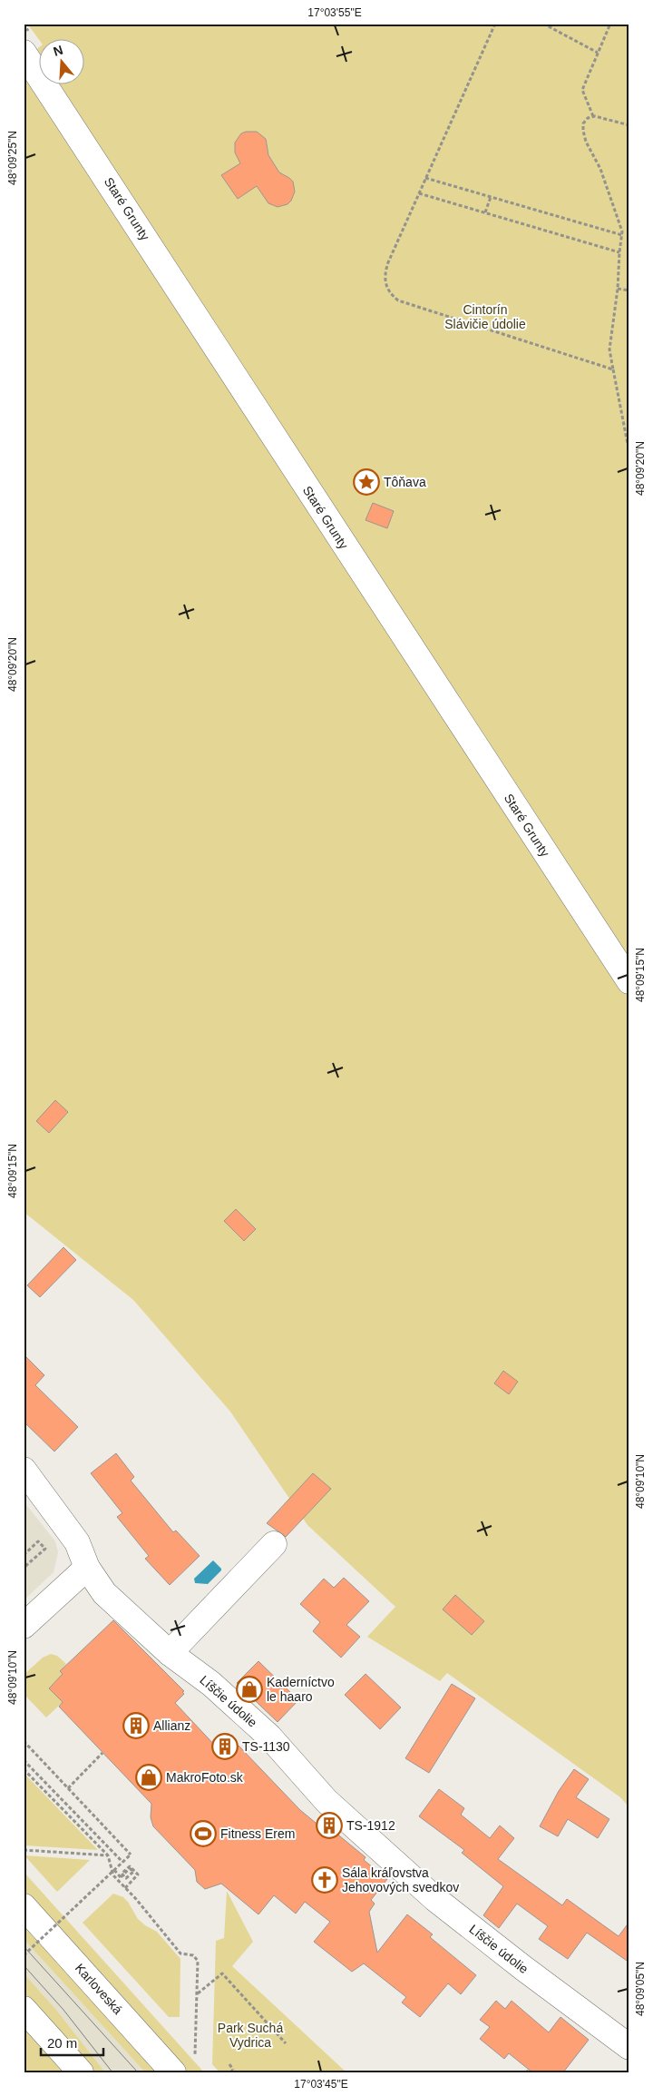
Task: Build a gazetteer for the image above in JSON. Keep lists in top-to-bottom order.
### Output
{
  "streets": {
    "street": ["Staré Grunty", "Líščie údolie", "Karloveská"]
  },
  "parks": ["Cintorín Slávičie údolie", "Park Suchá Vydrica"],
  "places": {
    "place": ["Tôňava"],
    "shop": ["Kaderníctvo le haaro", "MakroFoto.sk"],
    "building": ["Allianz", "TS-1130", "TS-1912"],
    "sports": ["Fitness Erem"],
    "church": ["Sála kráľovstva Jehovových svedkov"]
  },
  "scale_bar": "20 m",
  "north": "top",
  "coordinates": [
    "17°03'55\"E",
    "48°09'25\"N",
    "48°09'20\"N",
    "48°09'15\"N",
    "48°09'10\"N",
    "48°09'05\"N",
    "17°03'45\"E"
  ]
}
